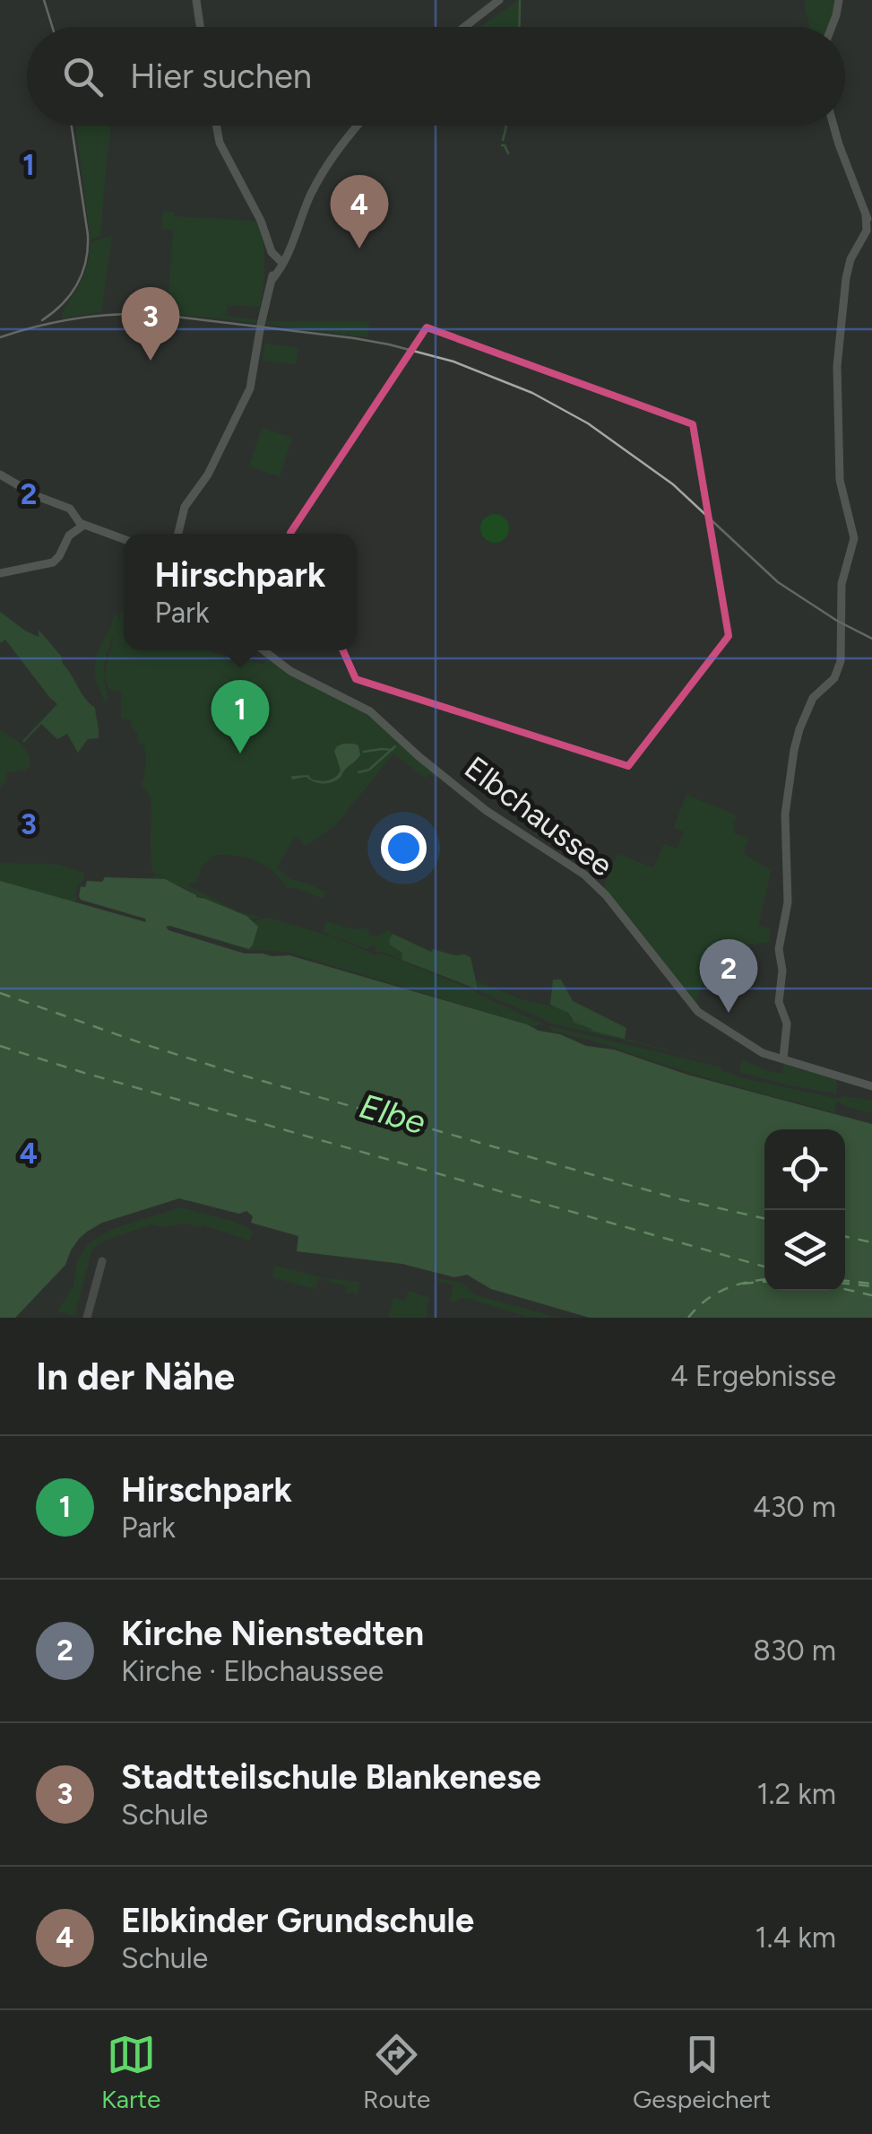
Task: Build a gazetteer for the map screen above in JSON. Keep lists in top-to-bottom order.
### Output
{
  "streets": {
    "main road": ["Elbchaussee"]
  },
  "water": ["Elbe"],
  "page": {
    "search": "Hier suchen",
    "pins": [
      "4",
      "3",
      "1",
      "2"
    ],
    "popup": ["Hirschpark", "Park"],
    "heading": ["In der Nähe", "4 Ergebnisse"],
    "list": [
      {
        "mark": "1",
        "name": "Hirschpark",
        "note": "Park",
        "value": "430 m"
      },
      {
        "mark": "2",
        "name": "Kirche Nienstedten",
        "note": "Kirche · Elbchaussee",
        "value": "830 m"
      },
      {
        "mark": "3",
        "name": "Stadtteilschule Blankenese",
        "note": "Schule",
        "value": "1.2 km"
      },
      {
        "mark": "4",
        "name": "Elbkinder Grundschule",
        "note": "Schule",
        "value": "1.4 km"
      }
    ],
    "nav": ["Karte", "Route", "Gespeichert"]
  },
  "grid": {
    "rows": [
      "1",
      "2",
      "3",
      "4"
    ]
  }
}
